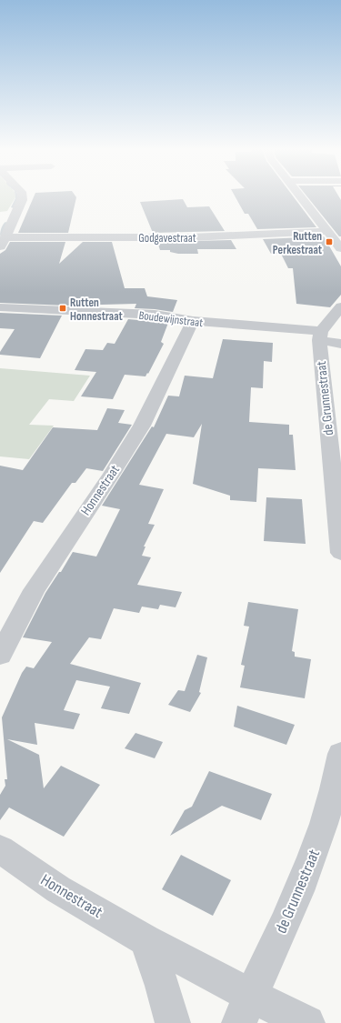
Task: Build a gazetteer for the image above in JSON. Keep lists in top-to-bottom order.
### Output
{
  "streets": {
    "street": [
      "Godgavestraat",
      "Boudewijnstraat",
      "de Grunnestraat",
      "Honnestraat"
    ]
  },
  "crossings": [
    ["Boudewijnstraat", "de Grunnestraat"],
    ["Boudewijnstraat", "Honnestraat"],
    ["de Grunnestraat", "Honnestraat"]
  ],
  "places": {
    "transit": ["Rutten Perkestraat", "Rutten Honnestraat"]
  }
}
